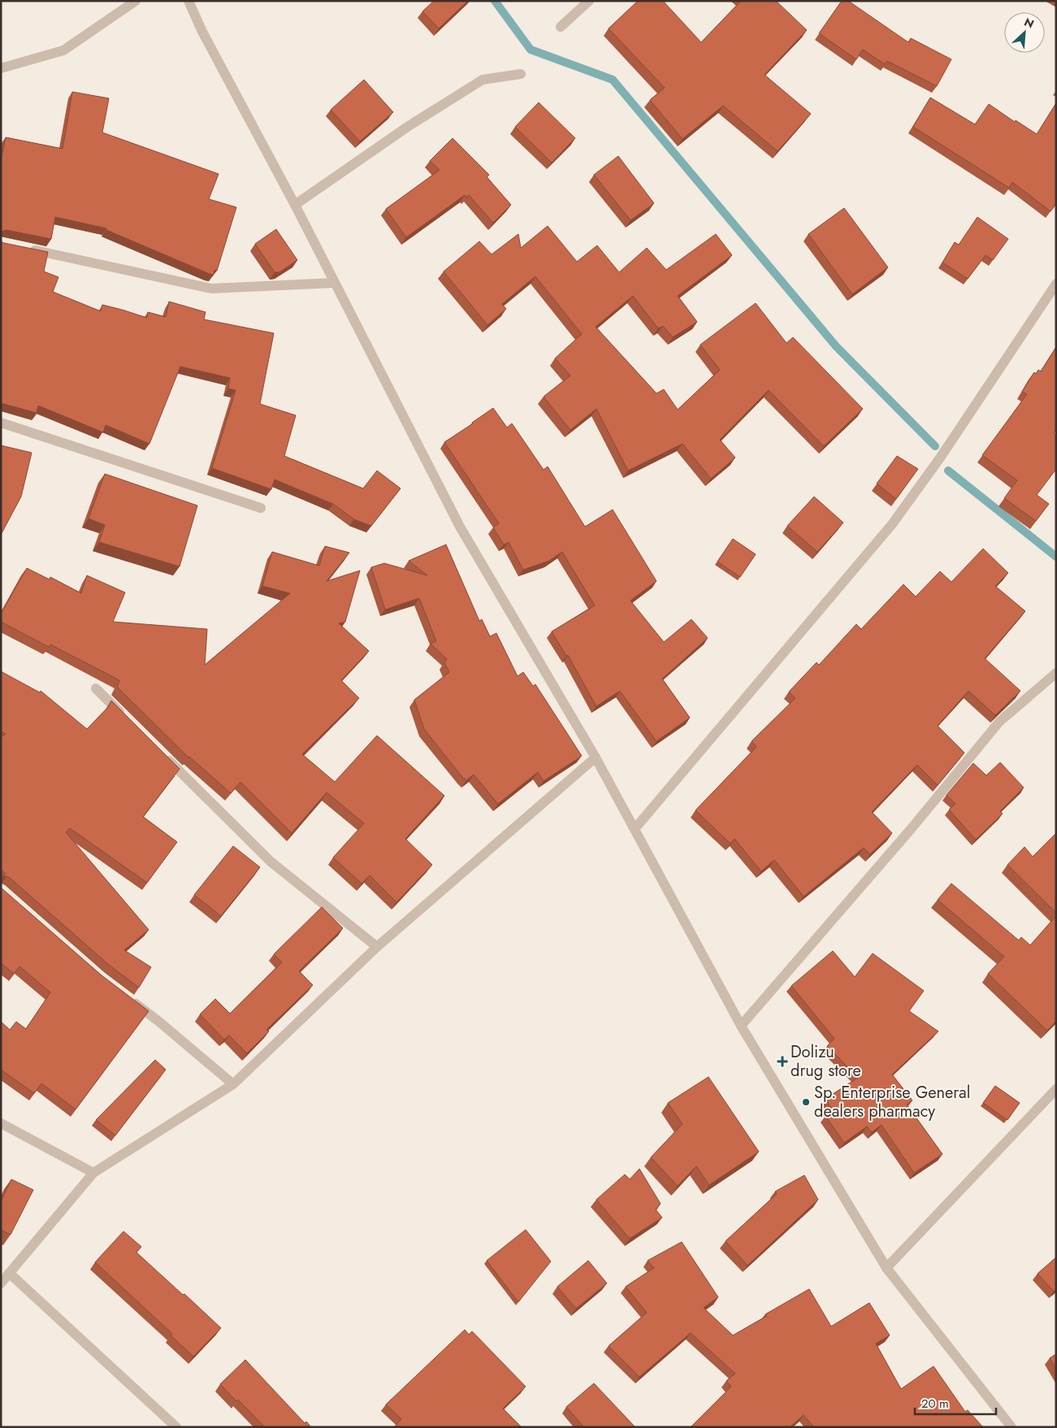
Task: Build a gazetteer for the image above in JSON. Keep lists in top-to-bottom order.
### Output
{
  "places": {
    "health": ["Dolizu drug store"],
    "other": ["Sp. Enterprise General dealers pharmacy"]
  },
  "scale_bar": "20 m",
  "north": "top right"
}
